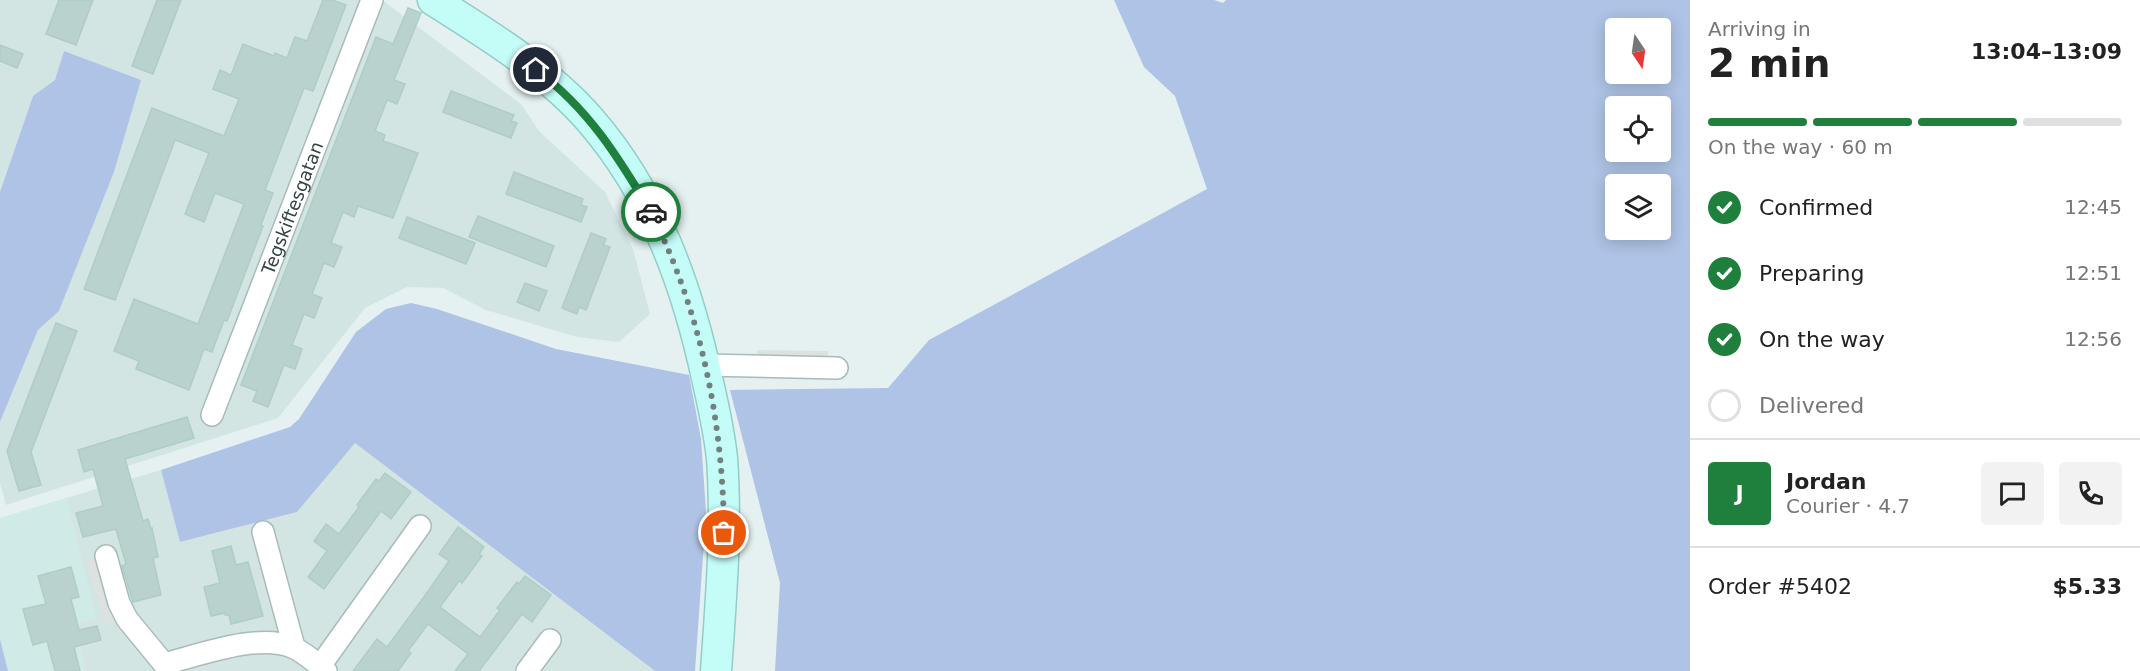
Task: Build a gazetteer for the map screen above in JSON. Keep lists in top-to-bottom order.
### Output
{
  "streets": {
    "street": ["Tegskiftesgatan"]
  },
  "north": "bottom",
  "page": {
    "heading": ["2 min", "Arriving in", "13:04–13:09"],
    "panel": [
      "Jordan",
      "Courier · 4.7",
      "Order #5402",
      "$5.33"
    ],
    "bar": "On the way · 60 m",
    "list": [
      ["Confirmed", "12:45"],
      ["Preparing", "12:51"],
      ["On the way", "12:56"],
      "Delivered"
    ],
    "round": "J"
  }
}
